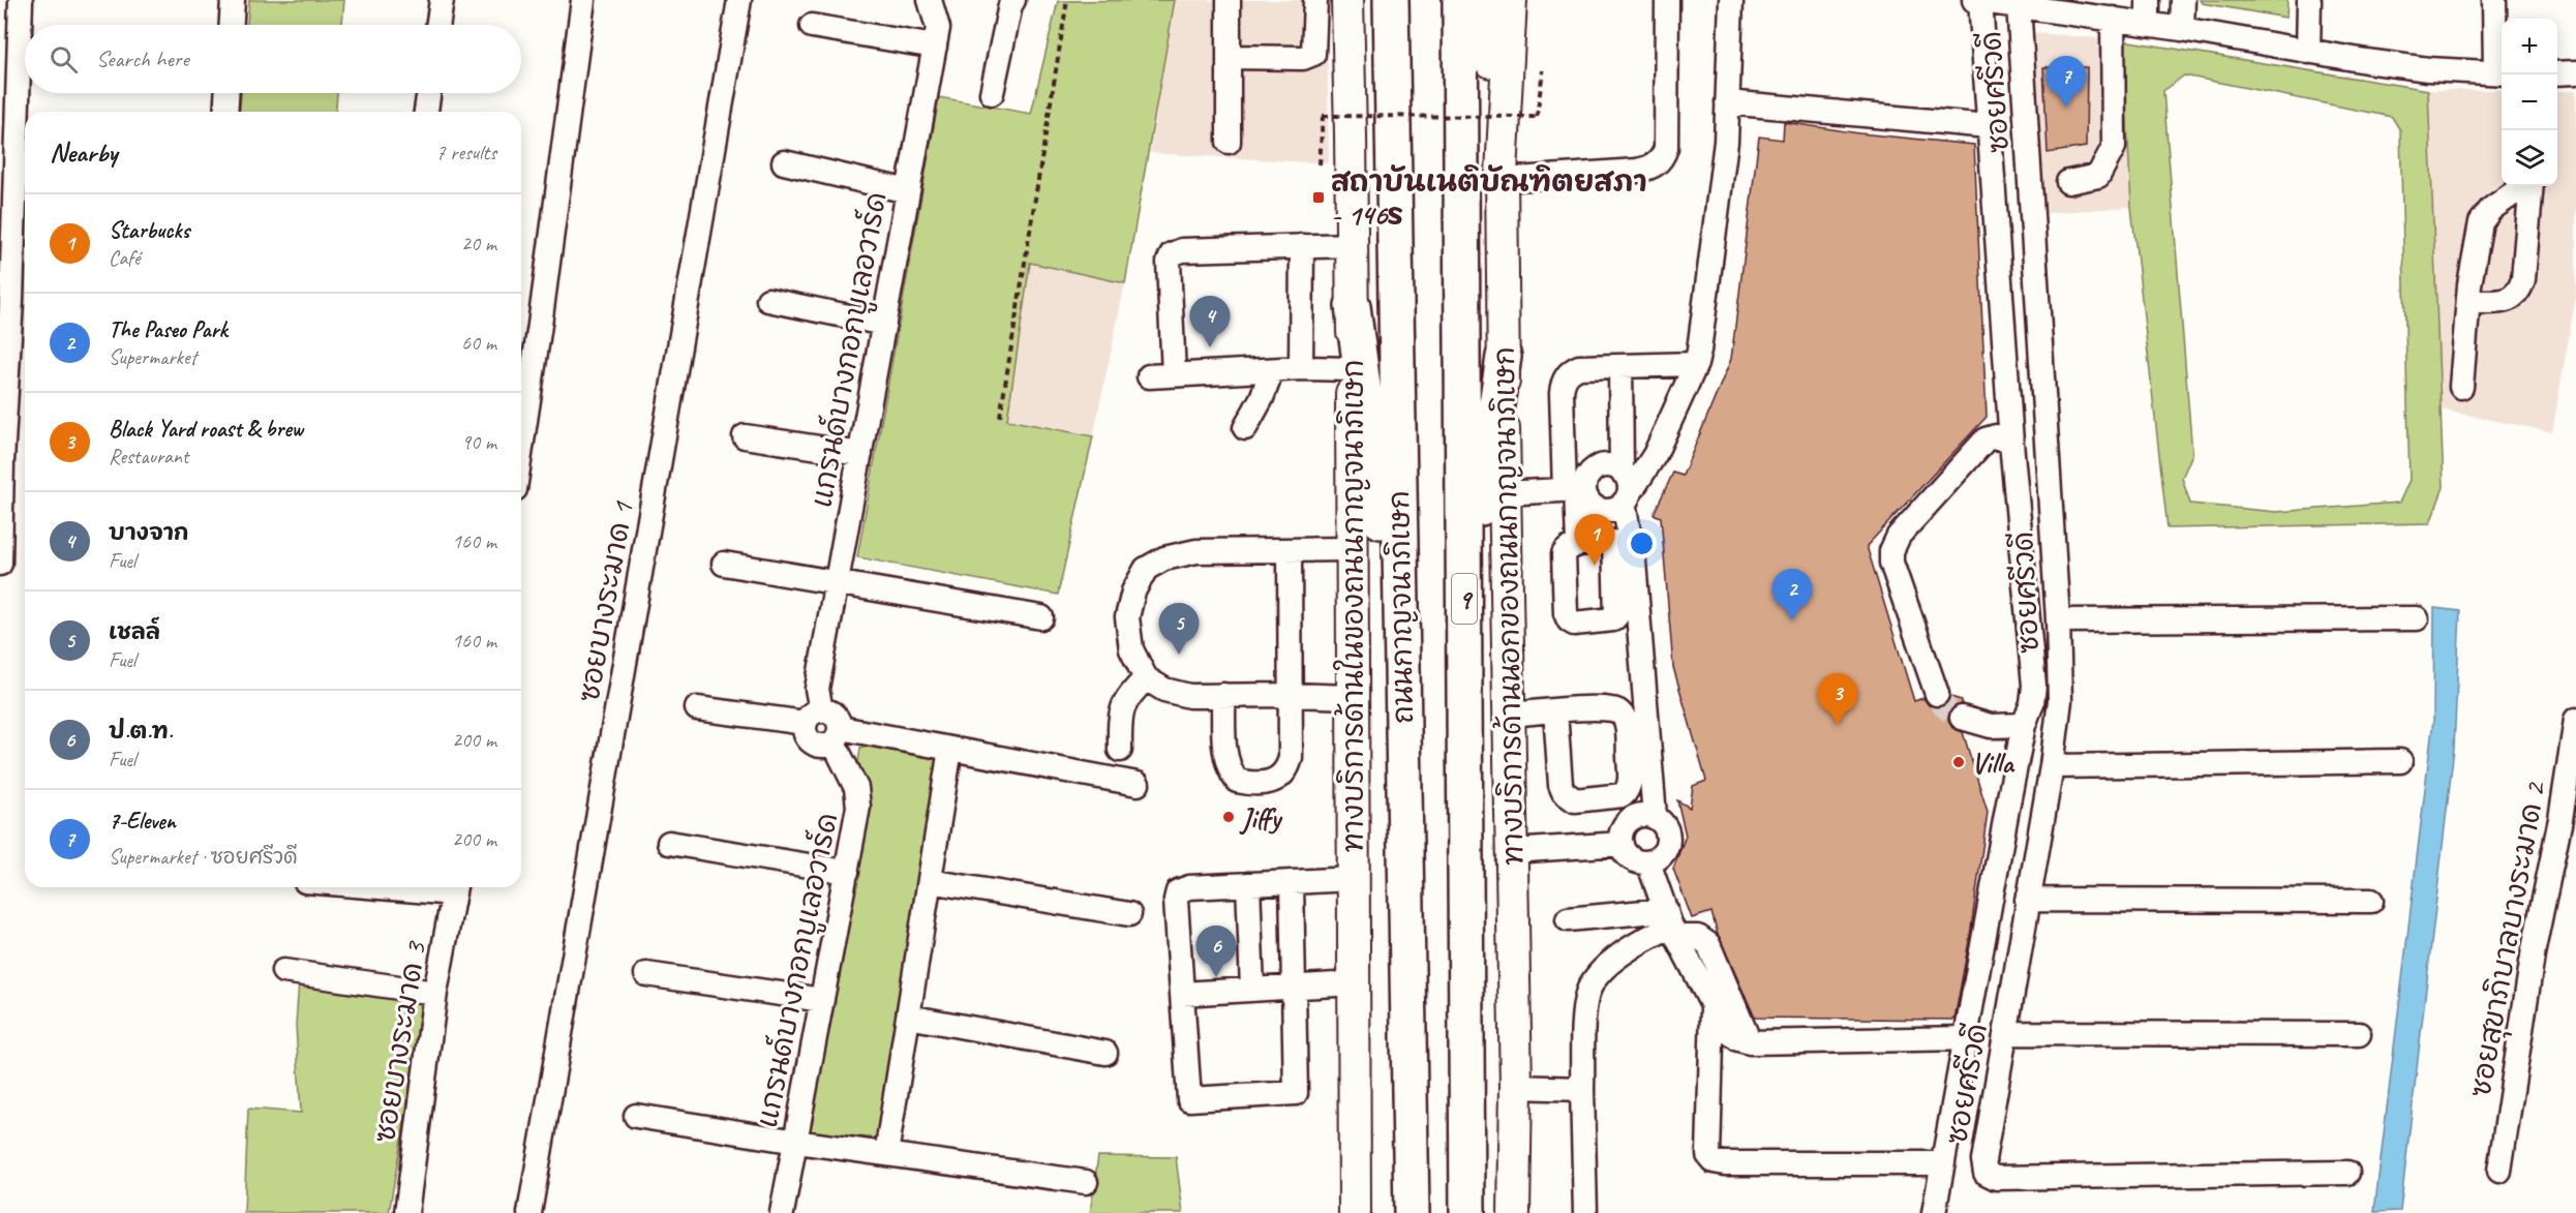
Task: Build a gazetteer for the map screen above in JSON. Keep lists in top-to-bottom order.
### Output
{
  "streets": {
    "highway": ["9", "ถนนกาญจนาภิเษก"],
    "main road": ["ทางบริการด้านในของถนนกาญจนาภิเษก", "ทางบริการด้านนอกของถนนกาญจนาภิเษก"],
    "street": [
      "ซอยศรีวดี",
      "แกรนด์บางกอกบูเลอวาร์ด",
      "ซอยบางระมาด 1",
      "ซอยสุขาภิบาลบางระมาด 2",
      "ซอยบางระมาด 3"
    ]
  },
  "places": {
    "transit": ["สถาบันเนติบัณฑิตยสภา - 146ร"],
    "other": ["Villa", "Jiffy"]
  },
  "page": {
    "map_buttons": ["+", "−"],
    "search": "Search here",
    "pins": [
      "7",
      "4",
      "1",
      "2",
      "5",
      "3",
      "6"
    ],
    "heading": ["Nearby", "7 results"],
    "list": [
      {
        "mark": "1",
        "name": "Starbucks",
        "note": "Café",
        "value": "20 m"
      },
      {
        "mark": "2",
        "name": "The Paseo Park",
        "note": "Supermarket",
        "value": "60 m"
      },
      {
        "mark": "3",
        "name": "Black Yard roast & brew",
        "note": "Restaurant",
        "value": "90 m"
      },
      {
        "mark": "4",
        "name": "บางจาก",
        "note": "Fuel",
        "value": "160 m"
      },
      {
        "mark": "5",
        "name": "เชลล์",
        "note": "Fuel",
        "value": "160 m"
      },
      {
        "mark": "6",
        "name": "ป.ต.ท.",
        "note": "Fuel",
        "value": "200 m"
      },
      {
        "mark": "7",
        "name": "7-Eleven",
        "note": "Supermarket · ซอยศรีวดี",
        "value": "200 m"
      }
    ]
  }
}
